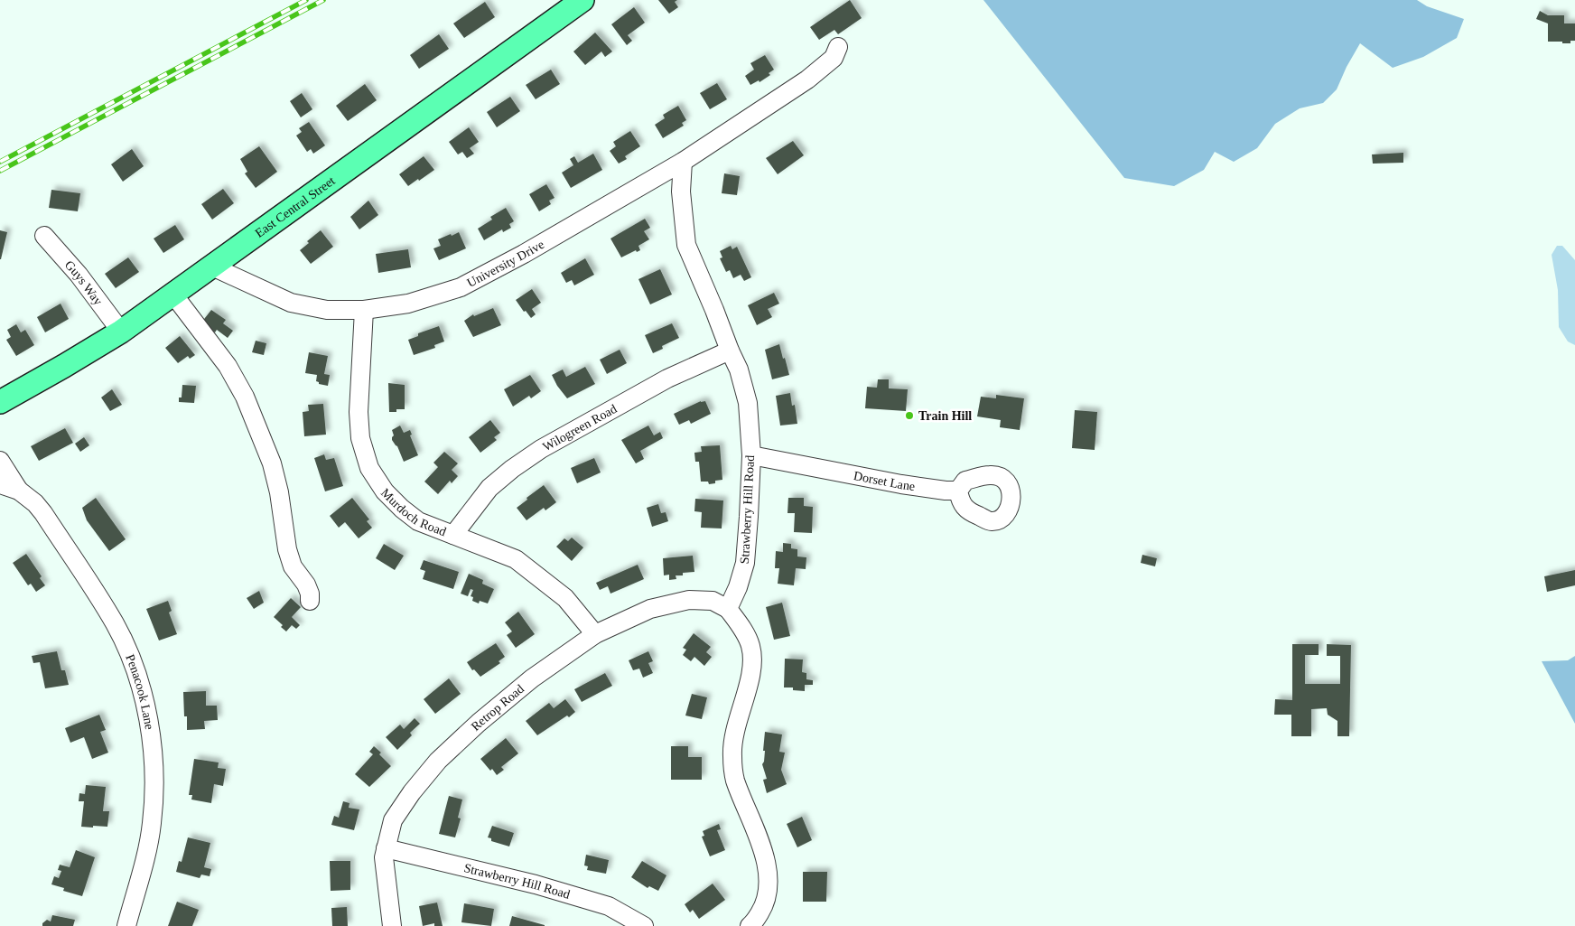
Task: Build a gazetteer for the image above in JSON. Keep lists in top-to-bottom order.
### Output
{
  "streets": {
    "main road": ["East Central Street"],
    "street": [
      "University Drive",
      "Guys Way",
      "Wilogreen Road",
      "Dorset Lane",
      "Murdoch Road",
      "Strawberry Hill Road",
      "Penacook Lane",
      "Retrop Road"
    ]
  },
  "crossings": [
    ["East Central Street", "University Drive"],
    ["East Central Street", "Guys Way"],
    ["University Drive", "Murdoch Road"],
    ["University Drive", "Strawberry Hill Road"],
    ["Wilogreen Road", "Murdoch Road"],
    ["Wilogreen Road", "Strawberry Hill Road"],
    ["Dorset Lane", "Strawberry Hill Road"],
    ["Murdoch Road", "Retrop Road"],
    ["Strawberry Hill Road", "Retrop Road"]
  ],
  "places": ["Train Hill"]
}
